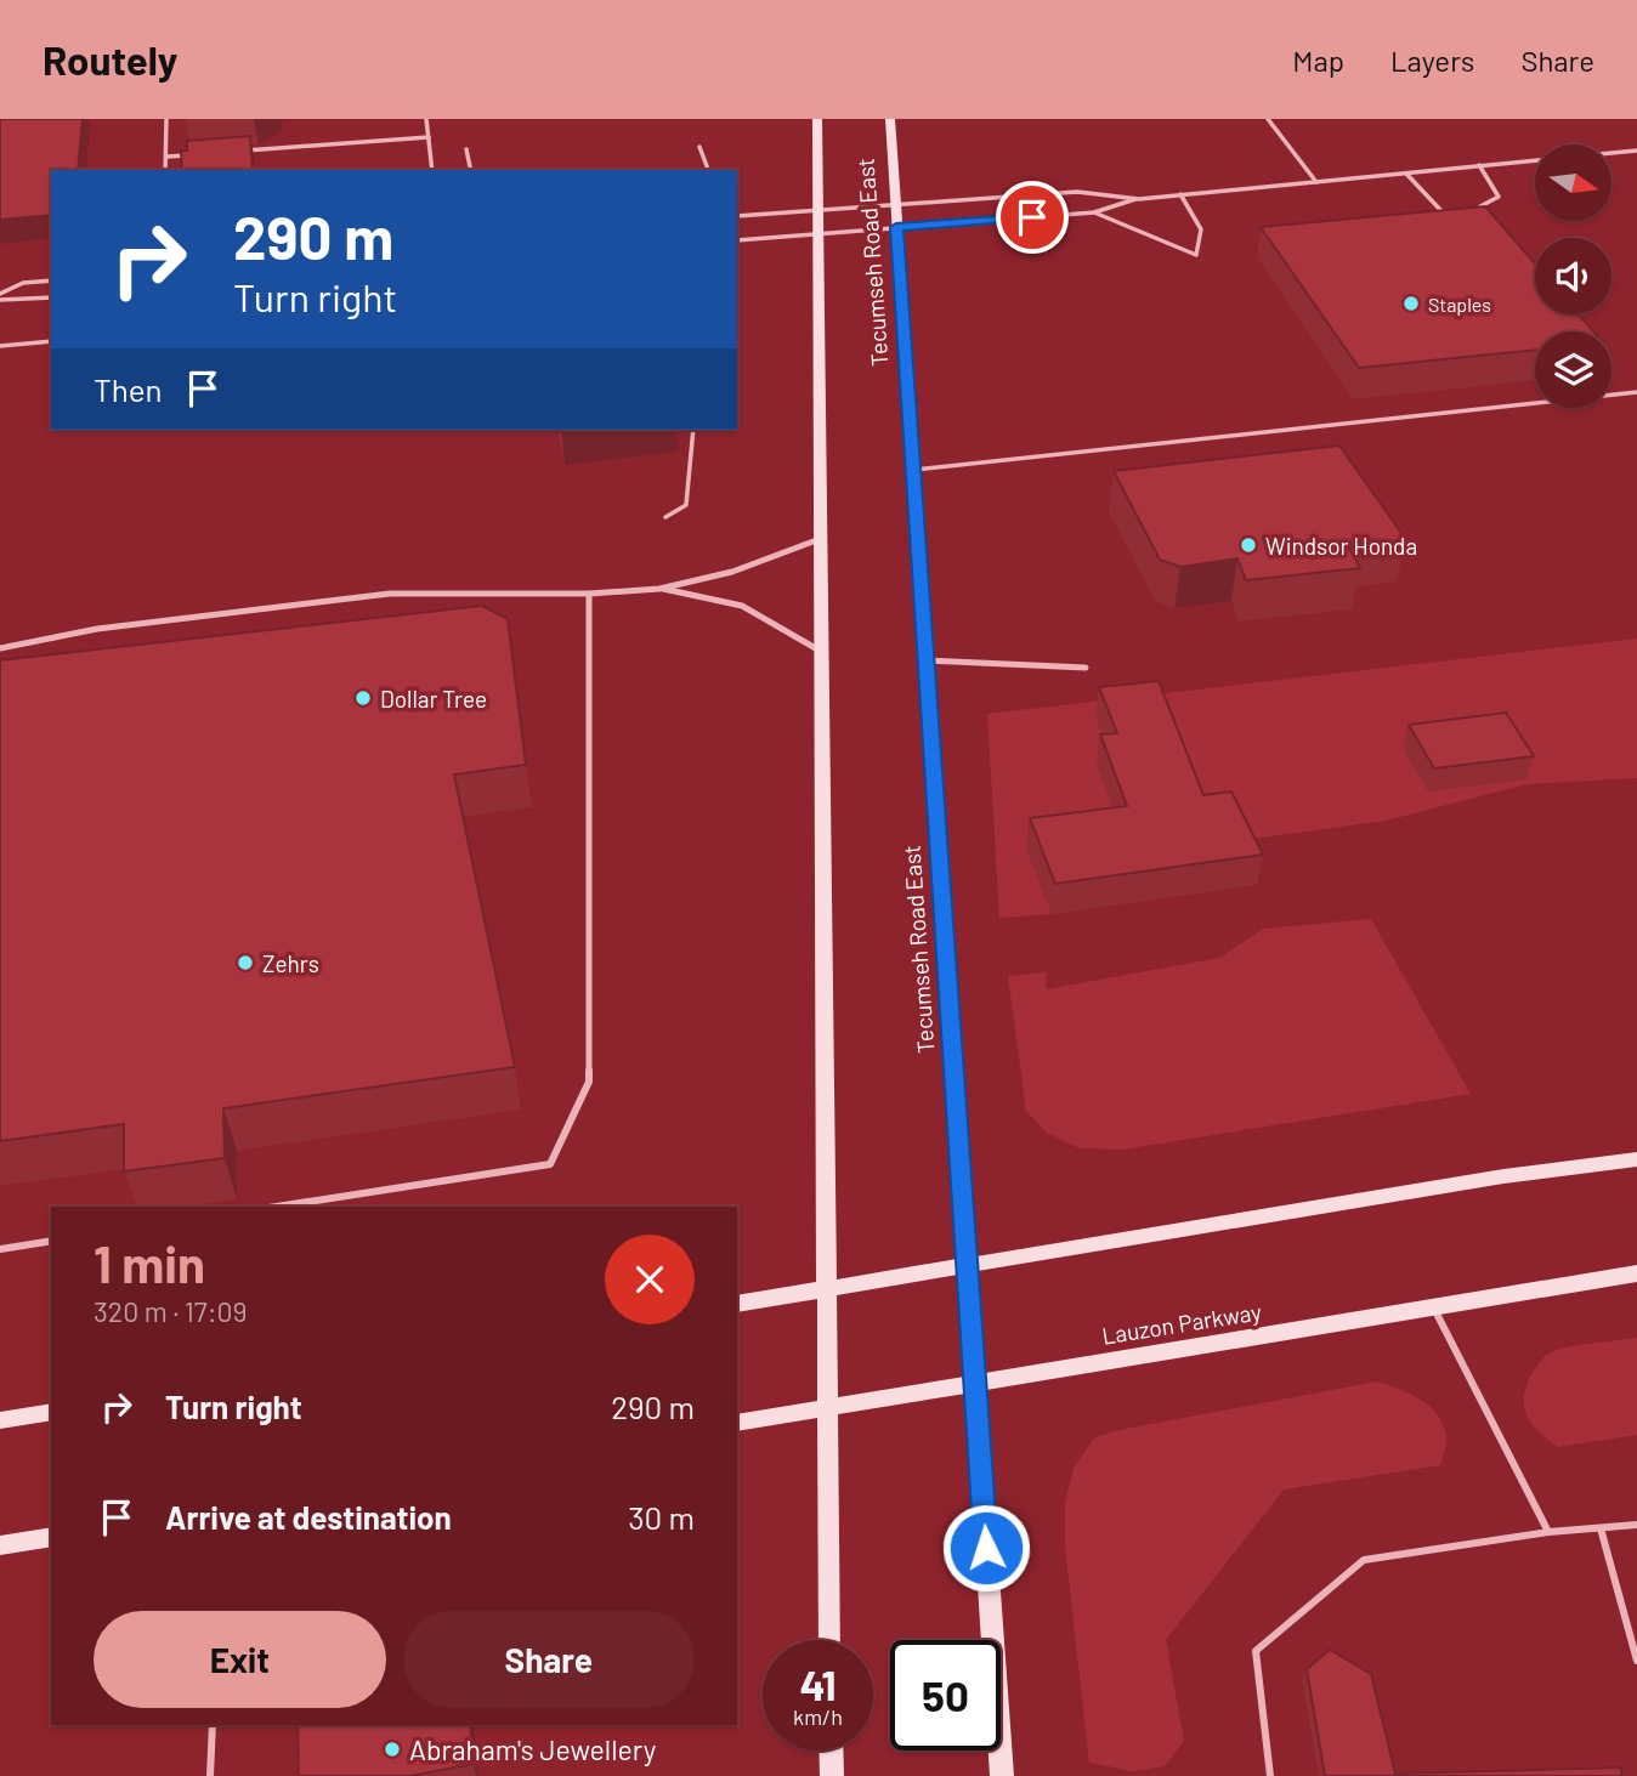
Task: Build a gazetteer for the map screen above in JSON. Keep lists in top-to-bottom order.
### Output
{
  "streets": {
    "main road": ["Tecumseh Road East", "Lauzon Parkway"]
  },
  "crossings": [
    ["Tecumseh Road East", "Lauzon Parkway"]
  ],
  "places": [
    "Staples",
    "Windsor Honda",
    "Dollar Tree",
    "Zehrs",
    "Abraham's Jewellery"
  ],
  "north": "right",
  "page": {
    "header": "Routely",
    "nav": ["Map", "Layers", "Share"],
    "turn": ["290 m", "Turn right"],
    "then": "Then",
    "heading": ["1 min", "320 m · 17:09"],
    "list": [
      {
        "name": "Turn right",
        "value": "290 m"
      },
      {
        "name": "Arrive at destination",
        "value": "30 m"
      }
    ],
    "buttons": ["Exit", "Share"],
    "speed": "41 km/h",
    "limit": "50"
  }
}
